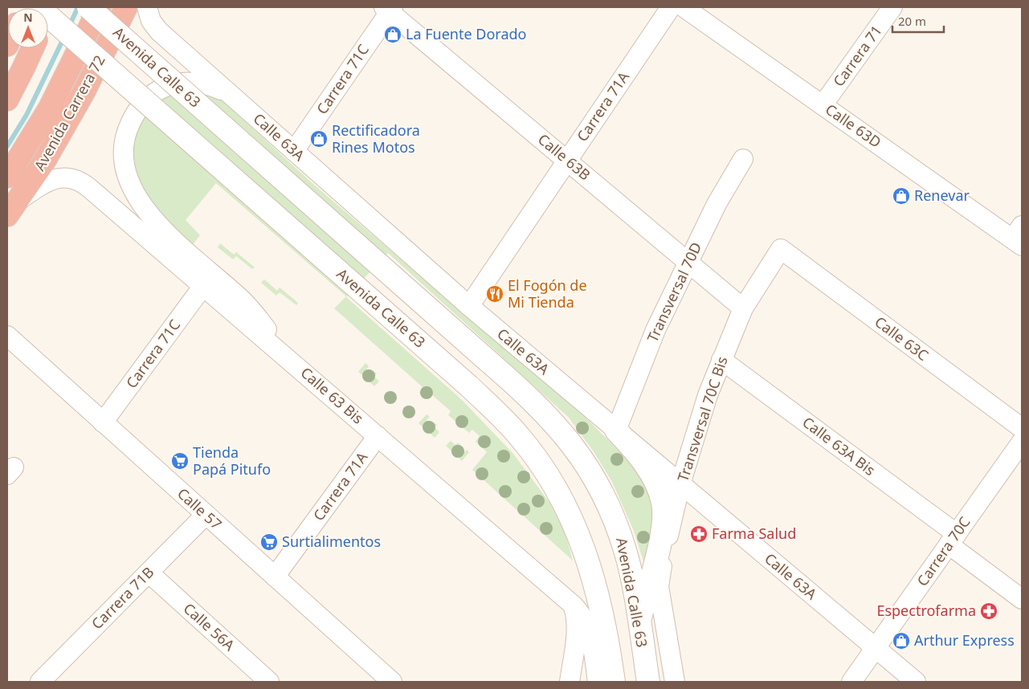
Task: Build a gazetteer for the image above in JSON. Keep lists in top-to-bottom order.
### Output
{
  "streets": {
    "highway": ["Avenida Carrera 72"],
    "main road": ["Avenida Calle 63"],
    "street": [
      "Carrera 71",
      "Carrera 71C",
      "Carrera 71A",
      "Calle 63D",
      "Calle 63A",
      "Calle 63B",
      "Transversal 70D",
      "Calle 63C",
      "Calle 63 Bis",
      "Transversal 70C Bis",
      "Calle 63A Bis",
      "Calle 57",
      "Carrera 70C",
      "Carrera 71B",
      "Calle 56A"
    ]
  },
  "crossings": [
    ["Carrera 71", "Calle 63D"],
    ["Carrera 71C", "Calle 63A"],
    ["Carrera 71C", "Calle 63B"],
    ["Carrera 71C", "Calle 63 Bis"],
    ["Carrera 71C", "Calle 57"],
    ["Carrera 71A", "Calle 63A"],
    ["Carrera 71A", "Calle 63B"],
    ["Carrera 71A", "Calle 63 Bis"],
    ["Carrera 71A", "Calle 57"],
    ["Avenida Carrera 72", "Calle 63 Bis"],
    ["Calle 63A", "Transversal 70D"],
    ["Calle 63A", "Transversal 70C Bis"],
    ["Calle 63A", "Carrera 70C"],
    ["Calle 63B", "Transversal 70D"],
    ["Calle 63B", "Transversal 70C Bis"],
    ["Calle 63C", "Transversal 70C Bis"],
    ["Transversal 70C Bis", "Calle 63A Bis"],
    ["Calle 63A Bis", "Carrera 70C"],
    ["Calle 57", "Carrera 71B"],
    ["Carrera 71B", "Calle 56A"]
  ],
  "places": {
    "shop": [
      "La Fuente Dorado",
      "Rectificadora Rines Motos",
      "Renevar",
      "Arthur Express"
    ],
    "restaurant": ["El Fogón de Mi Tienda"],
    "supermarket": ["Tienda Papá Pitufo", "Surtialimentos"],
    "pharmacy": ["Farma Salud", "Espectrofarma"]
  },
  "scale_bar": "20 m",
  "north": "top"
}
